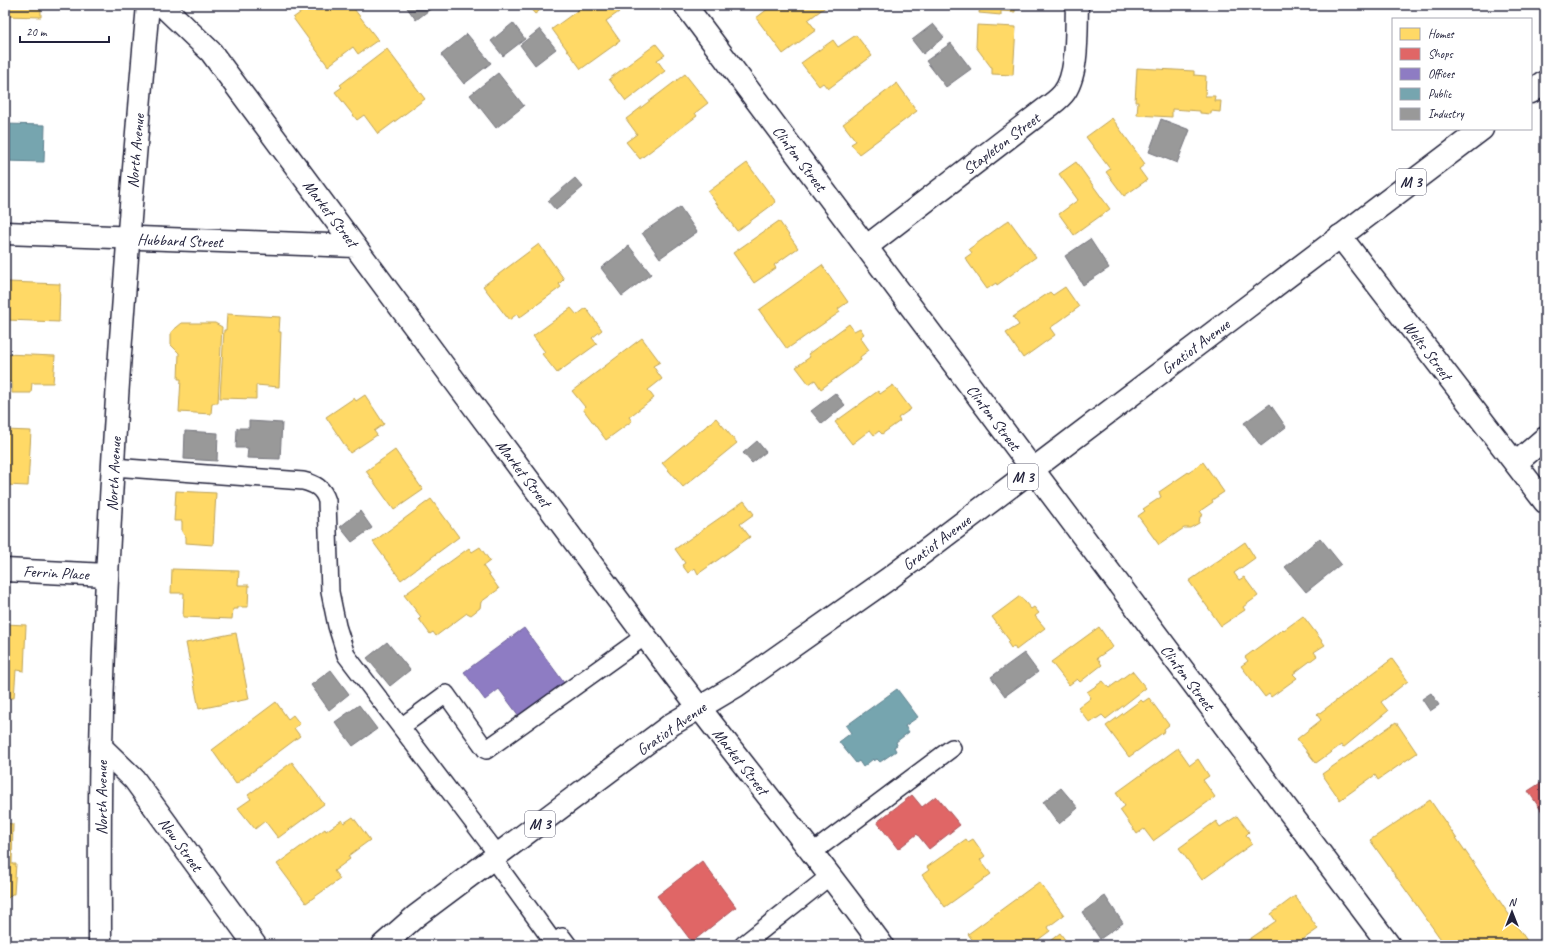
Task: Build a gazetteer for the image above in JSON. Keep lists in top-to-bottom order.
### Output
{
  "streets": {
    "street": [
      "Stapleton Street",
      "North Avenue",
      "Clinton Street",
      "M 3",
      "Market Street",
      "Hubbard Street",
      "Gratiot Avenue",
      "Welts Street",
      "Ferrin Place",
      "New Street"
    ]
  },
  "crossings": [
    ["Stapleton Street", "Clinton Street"],
    ["North Avenue", "Hubbard Street"],
    ["North Avenue", "Ferrin Place"],
    ["North Avenue", "New Street"],
    ["Clinton Street", "Gratiot Avenue"],
    ["Market Street", "Hubbard Street"],
    ["Market Street", "Gratiot Avenue"],
    ["Gratiot Avenue", "Welts Street"]
  ],
  "legend": [
    "Homes",
    "Shops",
    "Offices",
    "Public",
    "Industry"
  ],
  "scale_bar": "20 m",
  "north": "top"
}
